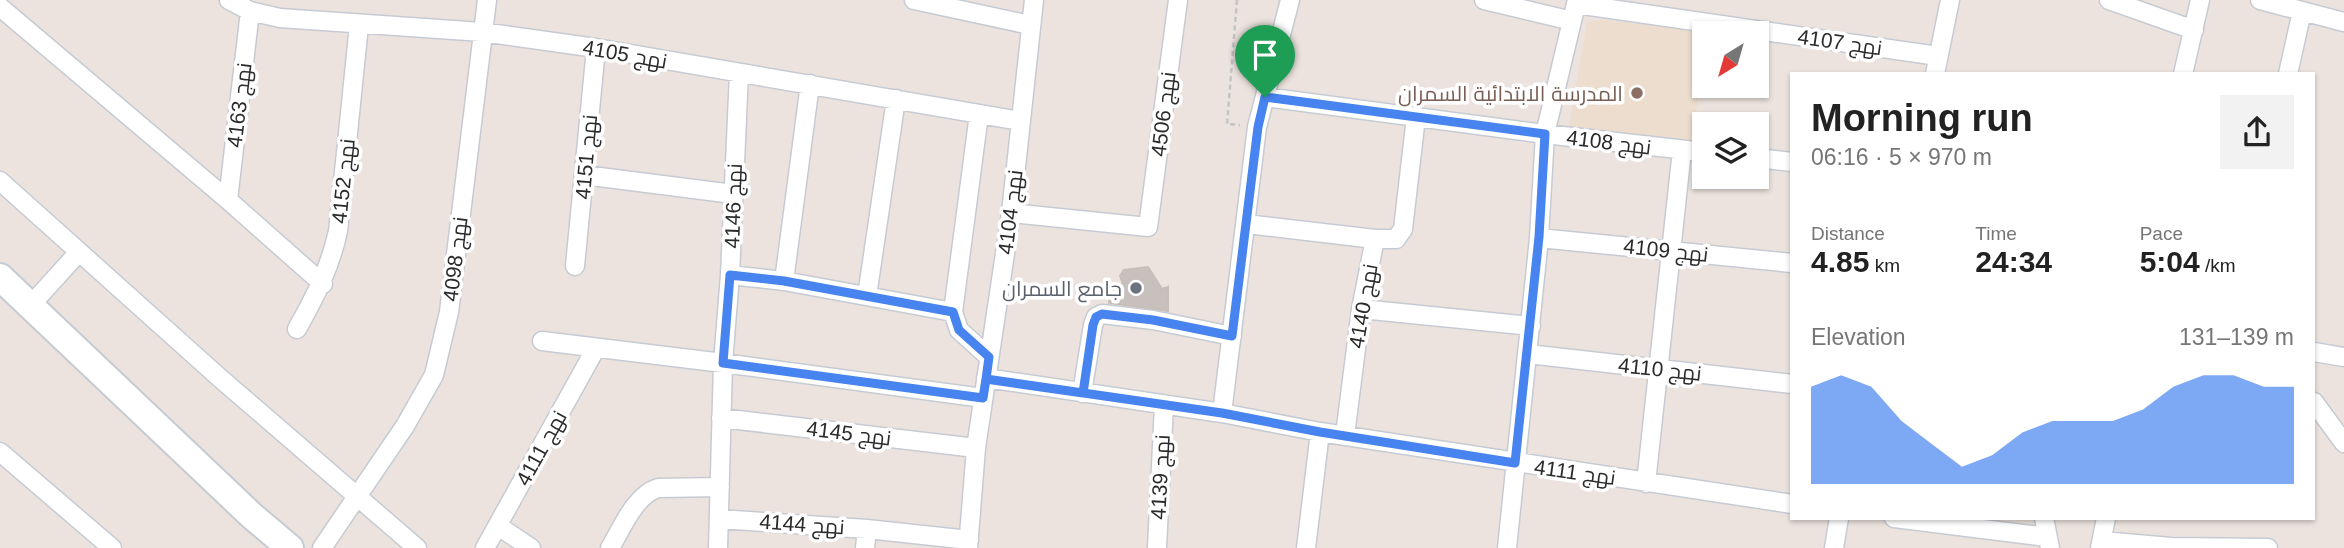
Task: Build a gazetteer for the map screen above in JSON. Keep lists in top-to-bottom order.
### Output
{
  "streets": {
    "street": [
      "نهج 4107",
      "نهج 4105",
      "نهج 4163",
      "نهج 4506",
      "نهج 4108",
      "نهج 4151",
      "نهج 4152",
      "نهج 4146",
      "نهج 4104",
      "نهج 4109",
      "نهج 4098",
      "نهج 4140",
      "نهج 4110",
      "نهج 4145",
      "نهج 4111",
      "نهج 4139",
      "نهج 4144"
    ]
  },
  "crossings": [
    ["نهج 4105", "نهج 4163"],
    ["نهج 4105", "نهج 4151"],
    ["نهج 4105", "نهج 4152"],
    ["نهج 4105", "نهج 4146"],
    ["نهج 4105", "نهج 4104"],
    ["نهج 4105", "نهج 4098"],
    ["نهج 4506", "نهج 4104"],
    ["نهج 4108", "نهج 4140"],
    ["نهج 4146", "نهج 4145"],
    ["نهج 4146", "نهج 4144"],
    ["نهج 4104", "نهج 4145"],
    ["نهج 4104", "نهج 4111"],
    ["نهج 4104", "نهج 4144"],
    ["نهج 4140", "نهج 4111"],
    ["نهج 4111", "نهج 4139"]
  ],
  "places": ["المدرسة الابتدائية السمران", "جامع السمران"],
  "north": "bottom left",
  "page": {
    "heading": ["Morning run", "06:16 · 5 × 970 m"],
    "stats": [
      ["Distance", "4.85 km"],
      ["Time", "24:34"],
      ["Pace", "5:04 /km"]
    ],
    "chart": ["Elevation", "131–139 m"]
  }
}
